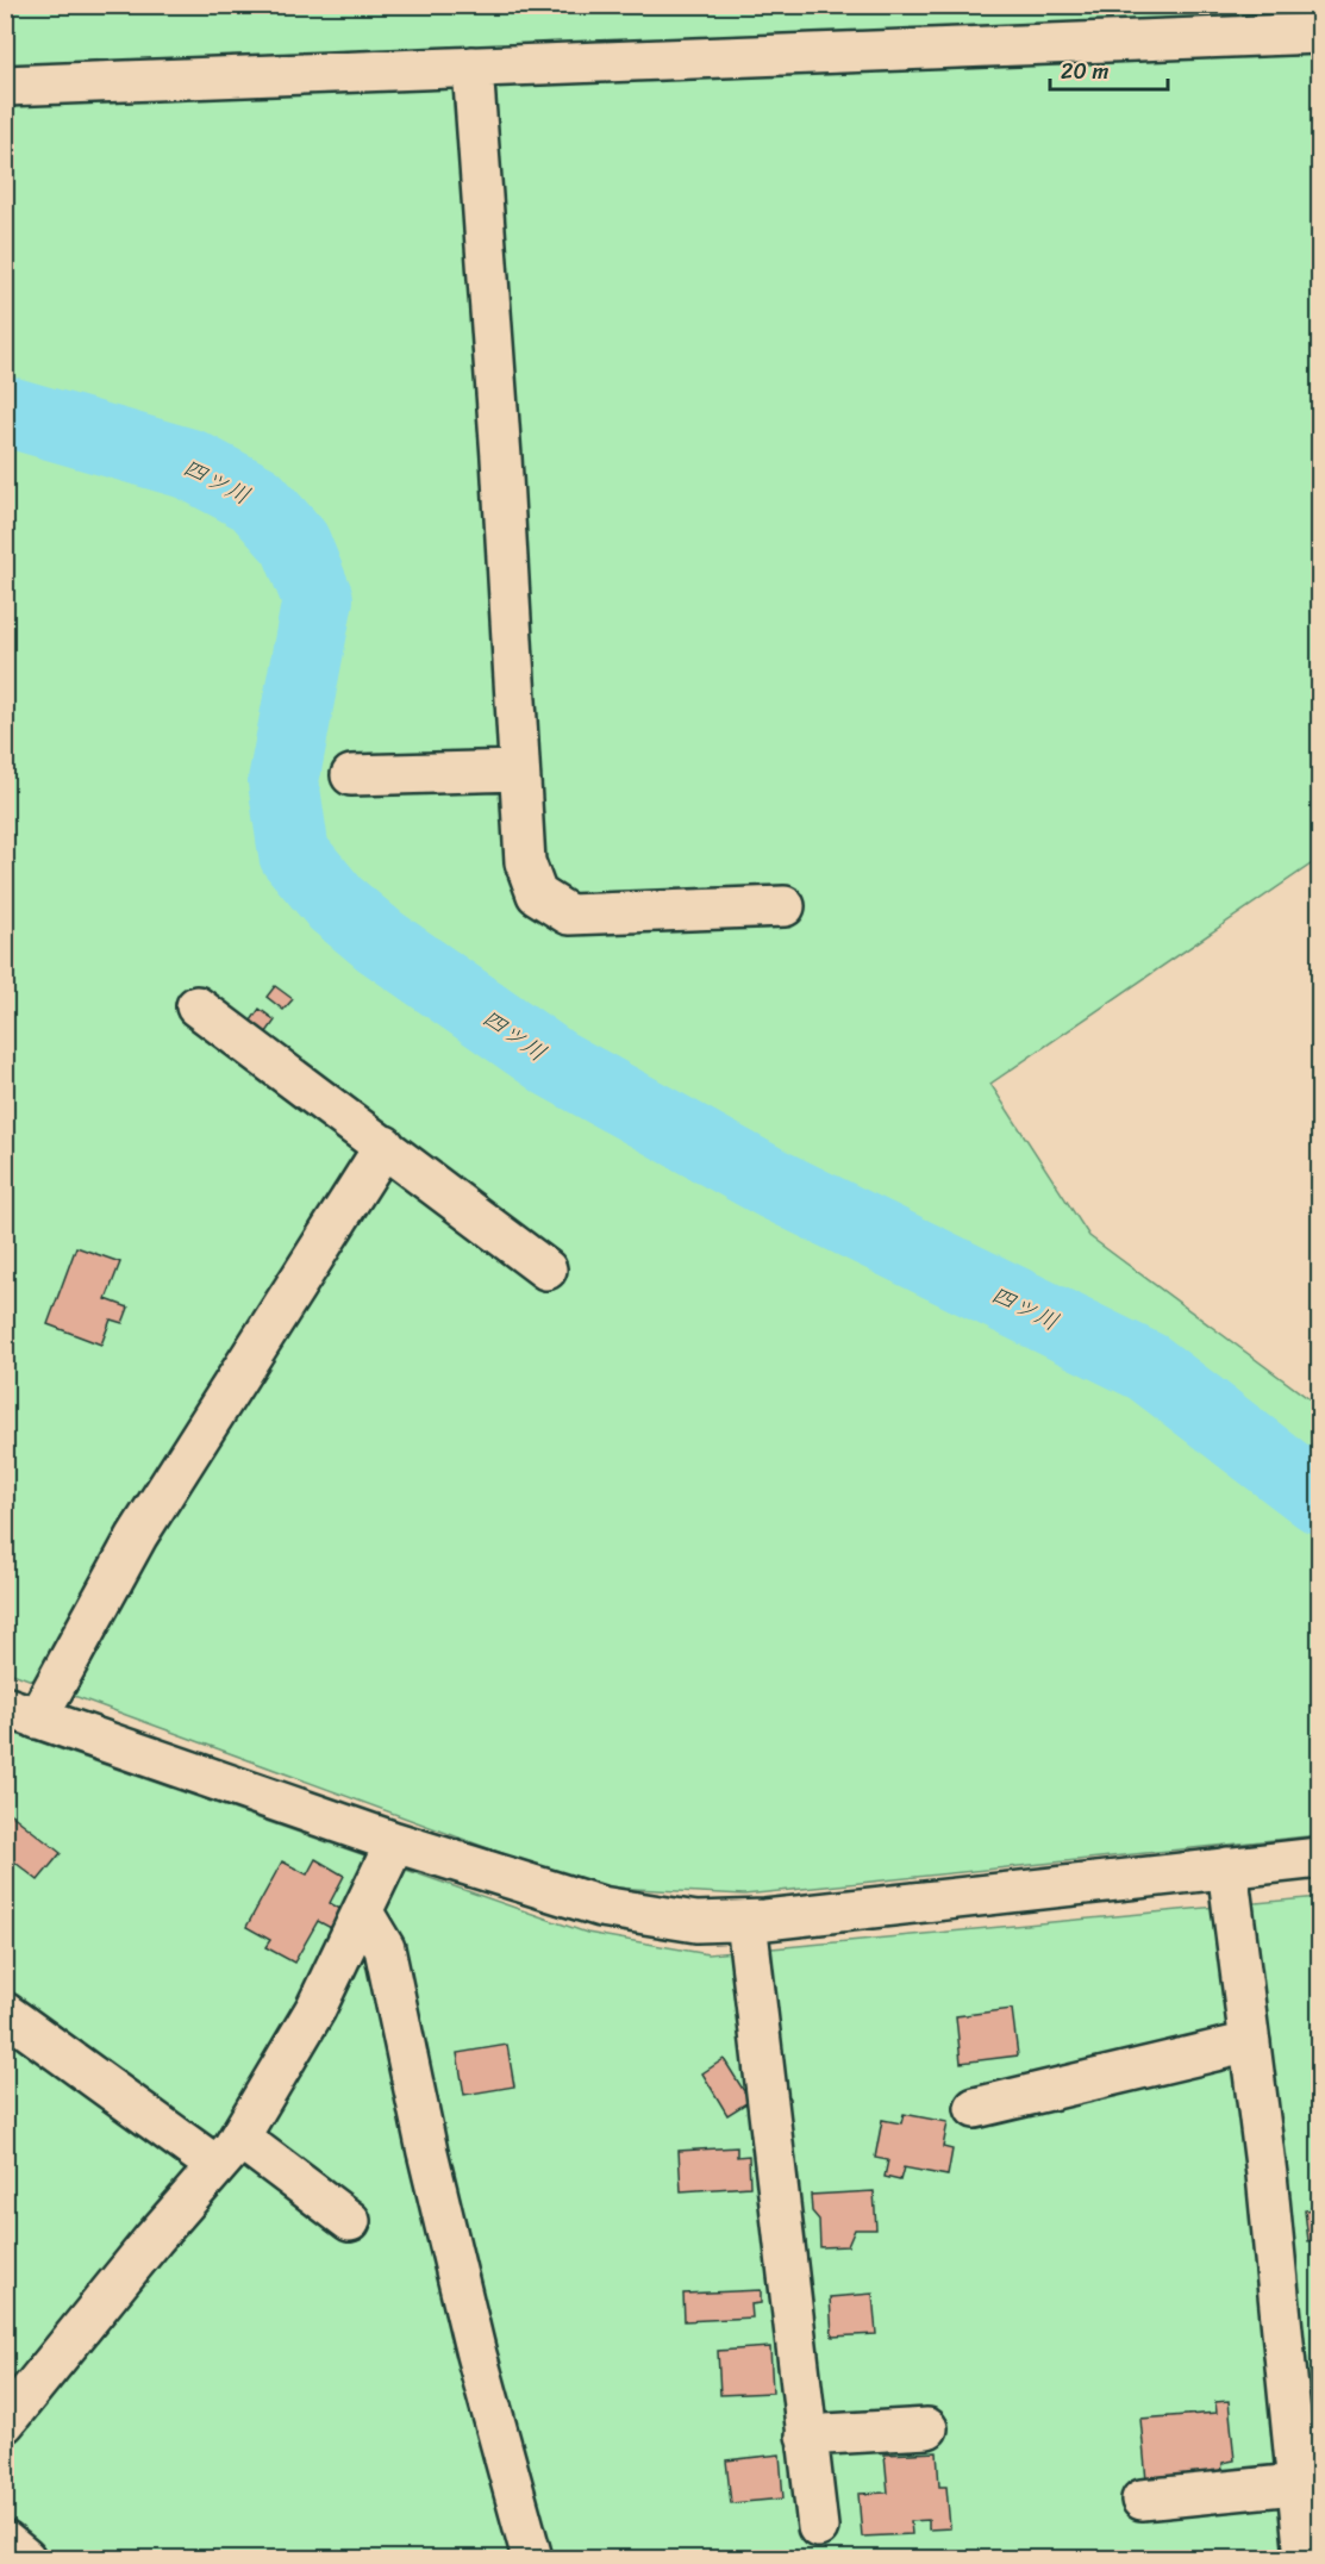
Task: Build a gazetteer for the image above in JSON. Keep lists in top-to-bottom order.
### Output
{
  "water": ["四ツ川"],
  "scale_bar": "20 m"
}
